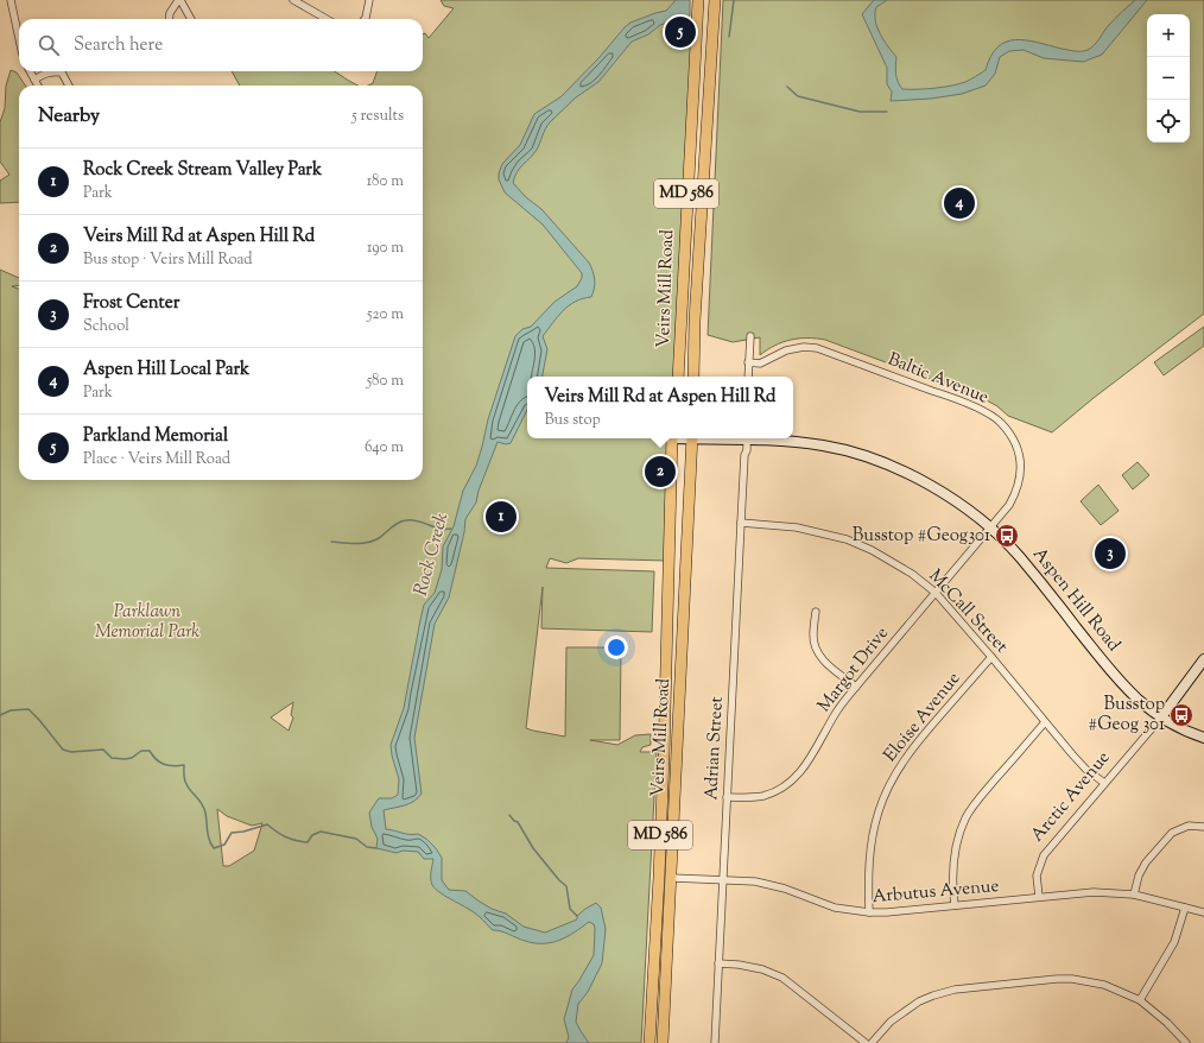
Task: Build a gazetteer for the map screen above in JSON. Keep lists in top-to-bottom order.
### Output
{
  "streets": {
    "main road": ["MD 586", "Veirs Mill Road"],
    "street": [
      "Baltic Avenue",
      "Aspen Hill Road",
      "McCall Street",
      "Margot Drive",
      "Eloise Avenue",
      "Adrian Street",
      "Arctic Avenue",
      "Arbutus Avenue"
    ]
  },
  "crossings": [
    ["Veirs Mill Road", "Arbutus Avenue"],
    ["Baltic Avenue", "Aspen Hill Road"],
    ["Baltic Avenue", "Margot Drive"],
    ["Aspen Hill Road", "Margot Drive"],
    ["Aspen Hill Road", "Adrian Street"],
    ["Aspen Hill Road", "Arctic Avenue"],
    ["McCall Street", "Margot Drive"],
    ["McCall Street", "Eloise Avenue"],
    ["McCall Street", "Adrian Street"],
    ["McCall Street", "Arctic Avenue"],
    ["Margot Drive", "Adrian Street"],
    ["Eloise Avenue", "Arbutus Avenue"],
    ["Adrian Street", "Arbutus Avenue"],
    ["Arctic Avenue", "Arbutus Avenue"]
  ],
  "water": ["Rock Creek"],
  "parks": ["Parklawn Memorial Park"],
  "places": {
    "bus stop": ["Busstop #Geog301", "Busstop #Geog 301"]
  },
  "page": {
    "map_buttons": ["+", "−"],
    "pins": [
      "5",
      "4",
      "2",
      "1",
      "3"
    ],
    "search": "Search here",
    "heading": ["Nearby", "5 results"],
    "list": [
      {
        "mark": "1",
        "name": "Rock Creek Stream Valley Park",
        "note": "Park",
        "value": "180 m"
      },
      {
        "mark": "2",
        "name": "Veirs Mill Rd at Aspen Hill Rd",
        "note": "Bus stop · Veirs Mill Road",
        "value": "190 m"
      },
      {
        "mark": "3",
        "name": "Frost Center",
        "note": "School",
        "value": "520 m"
      },
      {
        "mark": "4",
        "name": "Aspen Hill Local Park",
        "note": "Park",
        "value": "580 m"
      },
      {
        "mark": "5",
        "name": "Parkland Memorial",
        "note": "Place · Veirs Mill Road",
        "value": "640 m"
      }
    ],
    "popup": ["Veirs Mill Rd at Aspen Hill Rd", "Bus stop"]
  }
}
